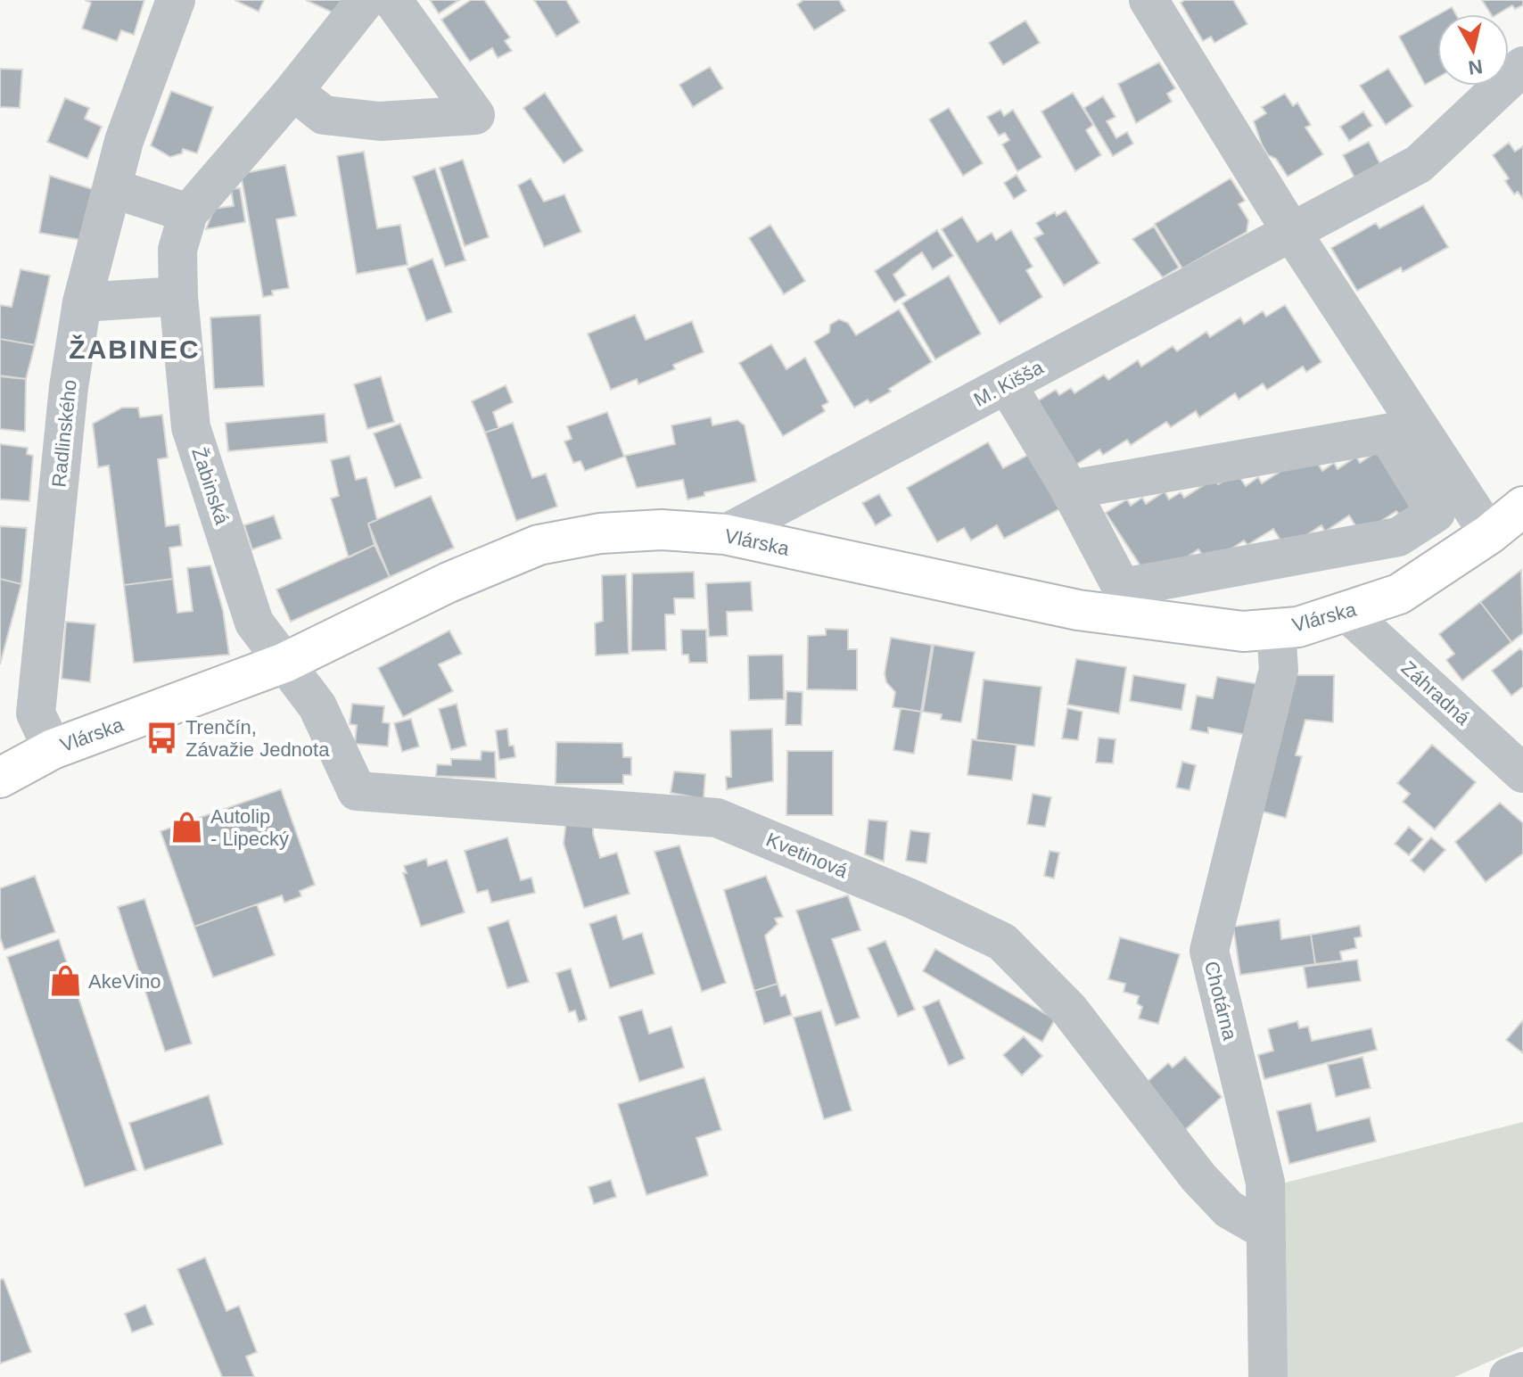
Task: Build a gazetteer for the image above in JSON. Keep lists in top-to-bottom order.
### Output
{
  "streets": {
    "main road": ["Vlárska"],
    "street": [
      "M. Kišša",
      "Radlinského",
      "Žabinská",
      "Záhradná",
      "Kvetinová",
      "Chotárna"
    ]
  },
  "crossings": [
    ["M. Kišša", "Vlárska"],
    ["Radlinského", "Vlárska"],
    ["Žabinská", "Vlárska"],
    ["Žabinská", "Kvetinová"],
    ["Vlárska", "Záhradná"],
    ["Vlárska", "Kvetinová"],
    ["Vlárska", "Chotárna"],
    ["Kvetinová", "Chotárna"]
  ],
  "districts": ["ŽABINEC"],
  "places": {
    "bus stop": ["Trenčín, Závažie Jednota"],
    "shop": ["Autolip - Lipecký", "AkeVino"]
  },
  "north": "bottom"
}
